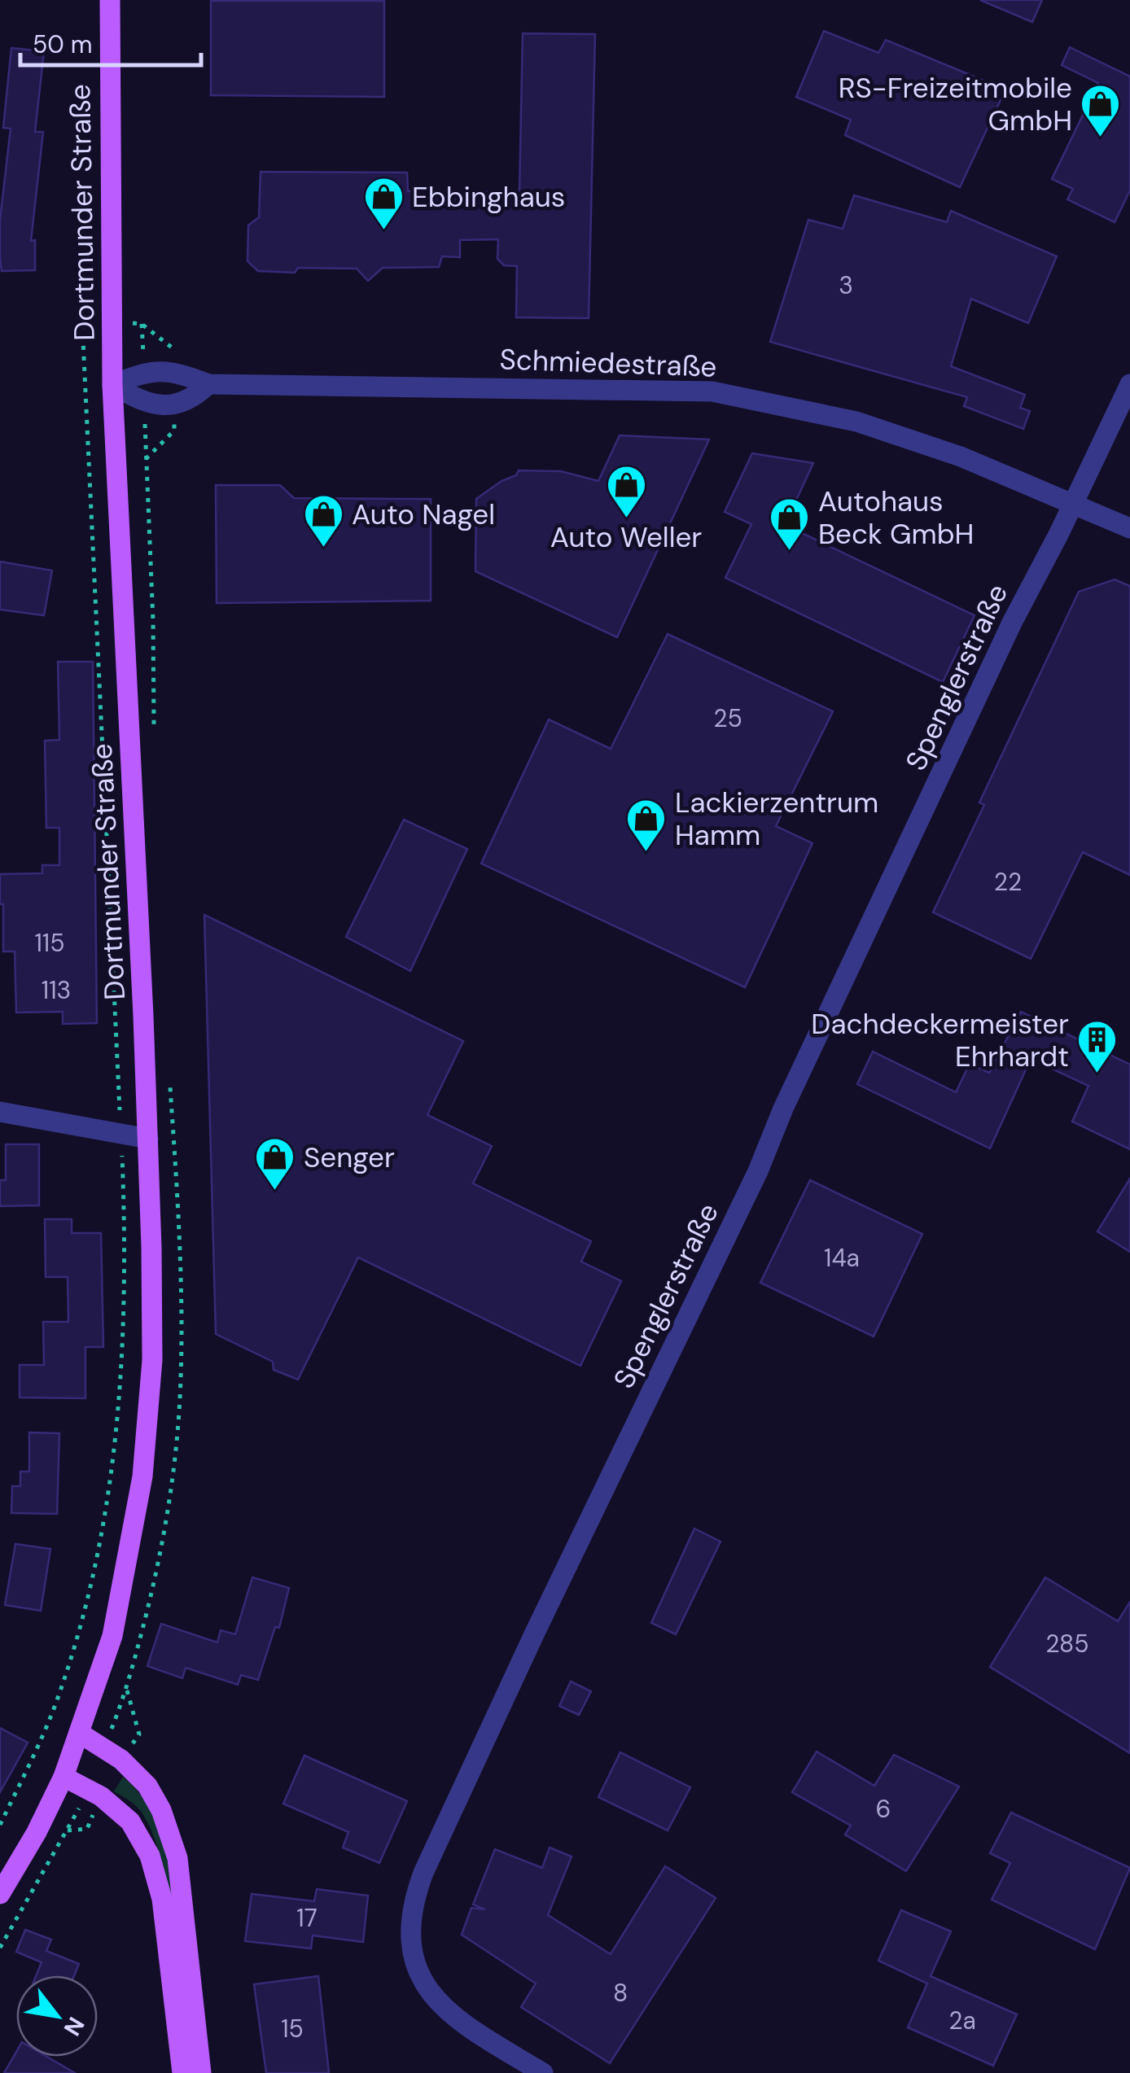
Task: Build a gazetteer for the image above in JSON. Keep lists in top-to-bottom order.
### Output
{
  "streets": {
    "main road": ["Dortmunder Straße"],
    "street": ["Schmiedestraße", "Spenglerstraße"]
  },
  "crossings": [
    ["Dortmunder Straße", "Schmiedestraße"],
    ["Schmiedestraße", "Spenglerstraße"]
  ],
  "places": {
    "shop": [
      "RS-Freizeitmobile GmbH",
      "Ebbinghaus",
      "Auto Weller",
      "Auto Nagel",
      "Autohaus Beck GmbH",
      "Lackierzentrum Hamm",
      "Senger"
    ],
    "building": ["Dachdeckermeister Ehrhardt"]
  },
  "house_numbers": [
    "3",
    "25",
    "22",
    "115",
    "113",
    "14a",
    "285",
    "6",
    "17",
    "8",
    "2a",
    "15"
  ],
  "scale_bar": "50 m",
  "north": "bottom right"
}
